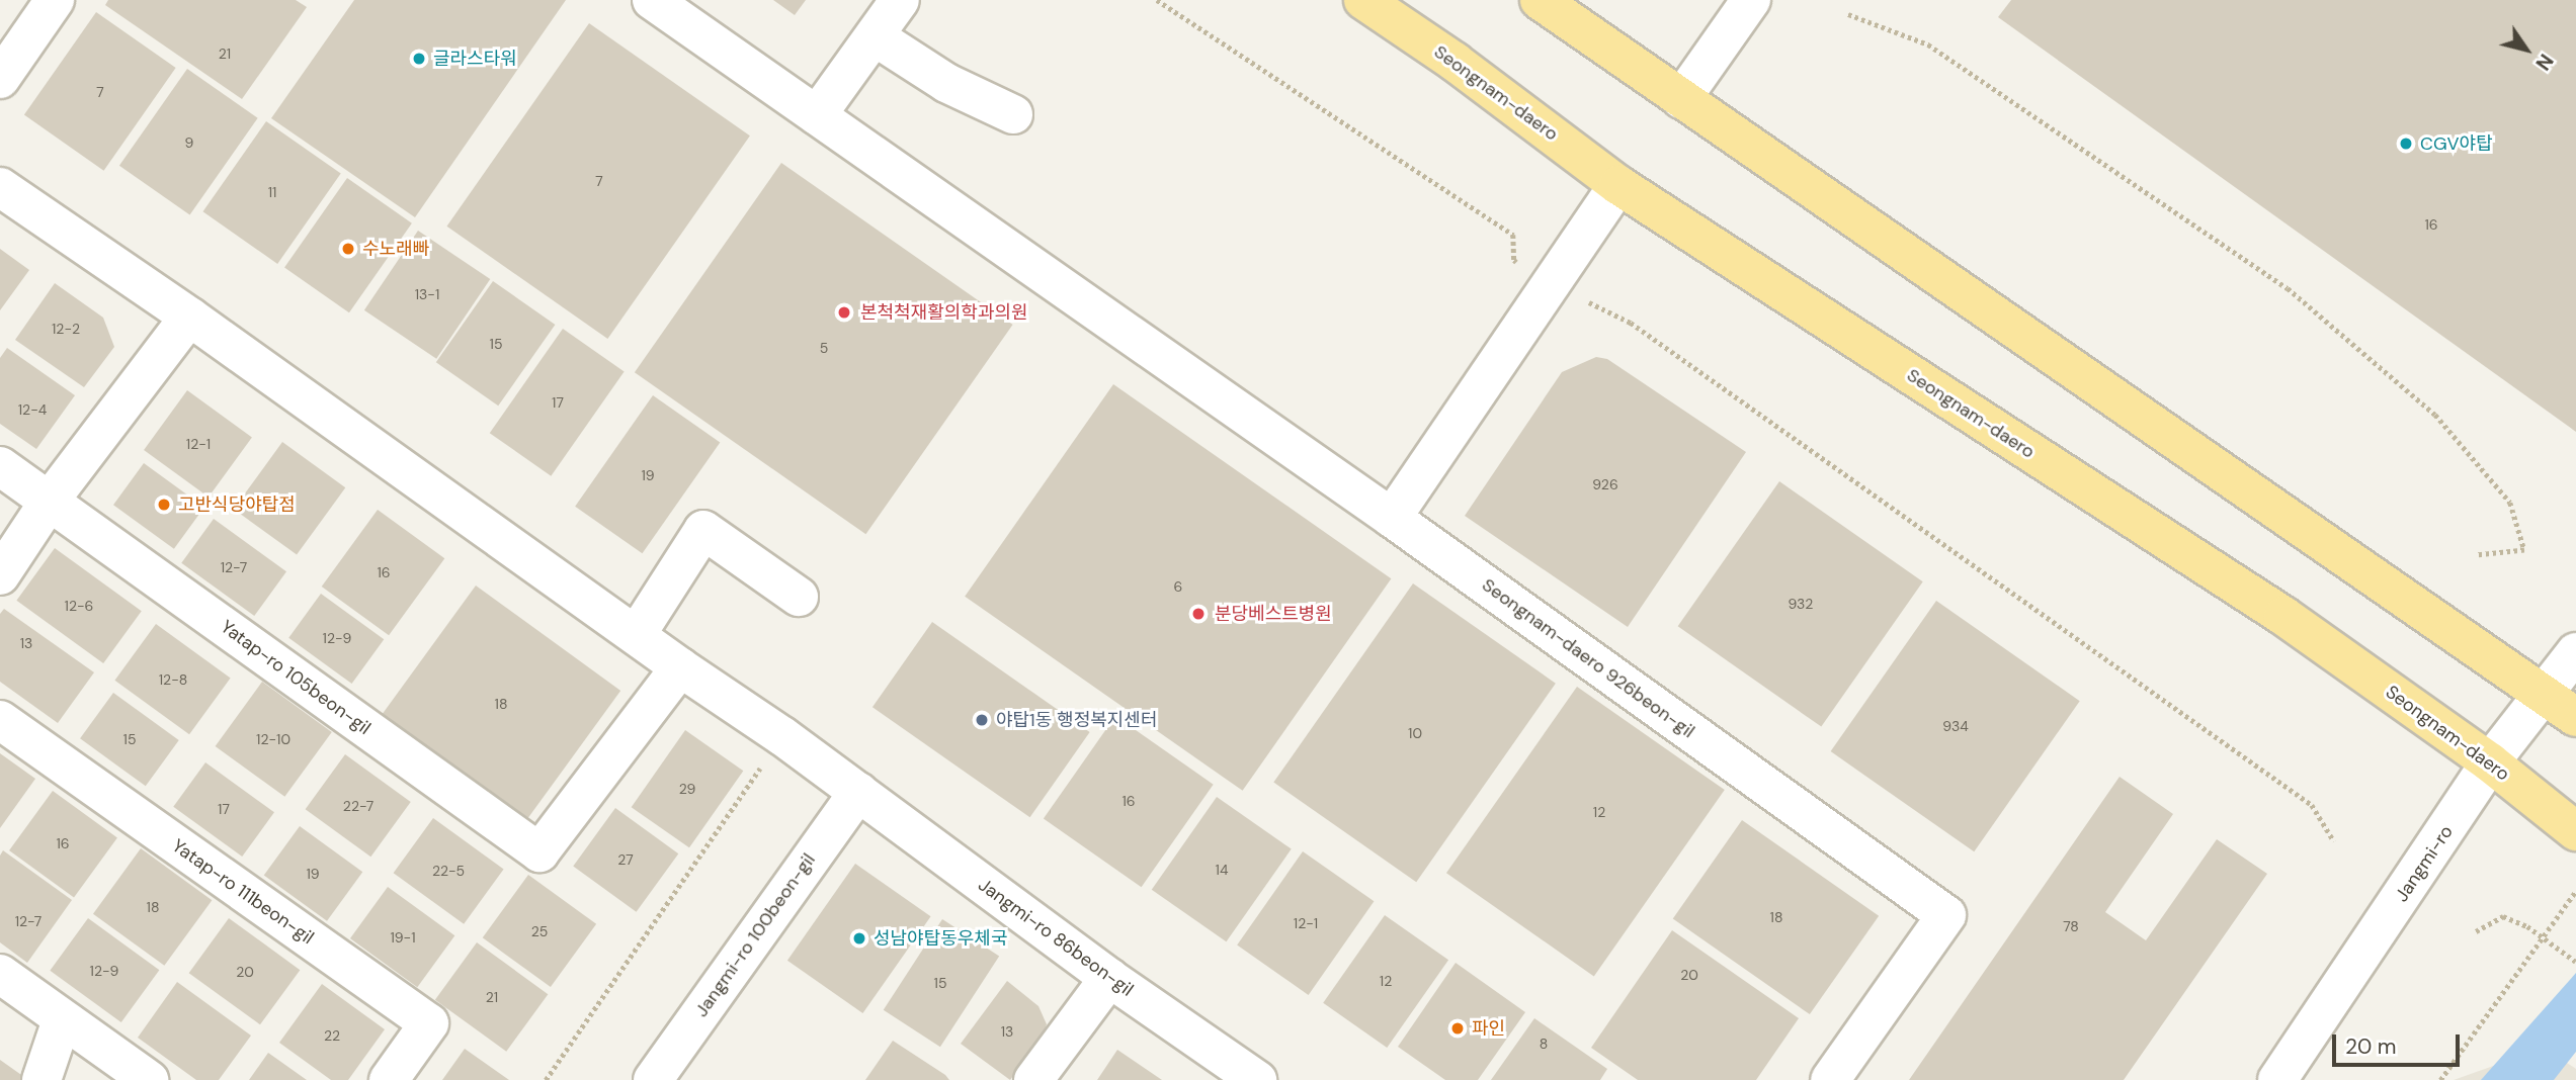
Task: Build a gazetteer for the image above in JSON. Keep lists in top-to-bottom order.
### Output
{
  "streets": {
    "main road": ["Seongnam-daero"],
    "street": [
      "Seongnam-daero 926beon-gil",
      "Yatap-ro 105beon-gil",
      "Jangmi-ro",
      "Yatap-ro 111beon-gil",
      "Jangmi-ro 100beon-gil",
      "Jangmi-ro 86beon-gil"
    ]
  },
  "crossings": [
    ["Seongnam-daero", "Jangmi-ro"],
    ["Jangmi-ro 100beon-gil", "Jangmi-ro 86beon-gil"]
  ],
  "places": [
    "글라스타워",
    "CGV야탑",
    "수노래빠",
    "본척척재활의학과의원",
    "고반식당야탑점",
    "분당베스트병원",
    "야탑1동 행정복지센터",
    "성남야탑동우체국",
    "파인"
  ],
  "house_numbers": [
    "21",
    "7",
    "9",
    "7",
    "11",
    "16",
    "13-1",
    "12-2",
    "15",
    "5",
    "17",
    "12-4",
    "12-1",
    "19",
    "926",
    "12-7",
    "16",
    "6",
    "932",
    "12-6",
    "12-9",
    "13",
    "12-8",
    "18",
    "934",
    "10",
    "15",
    "12-10",
    "29",
    "16",
    "22-7",
    "17",
    "12",
    "16",
    "27",
    "14",
    "22-5",
    "19",
    "18",
    "18",
    "12-7",
    "12-1",
    "78",
    "25",
    "19-1",
    "12-9",
    "20",
    "20",
    "12",
    "15",
    "21",
    "13",
    "22",
    "8"
  ],
  "scale_bar": "20 m",
  "north": "bottom right"
}
